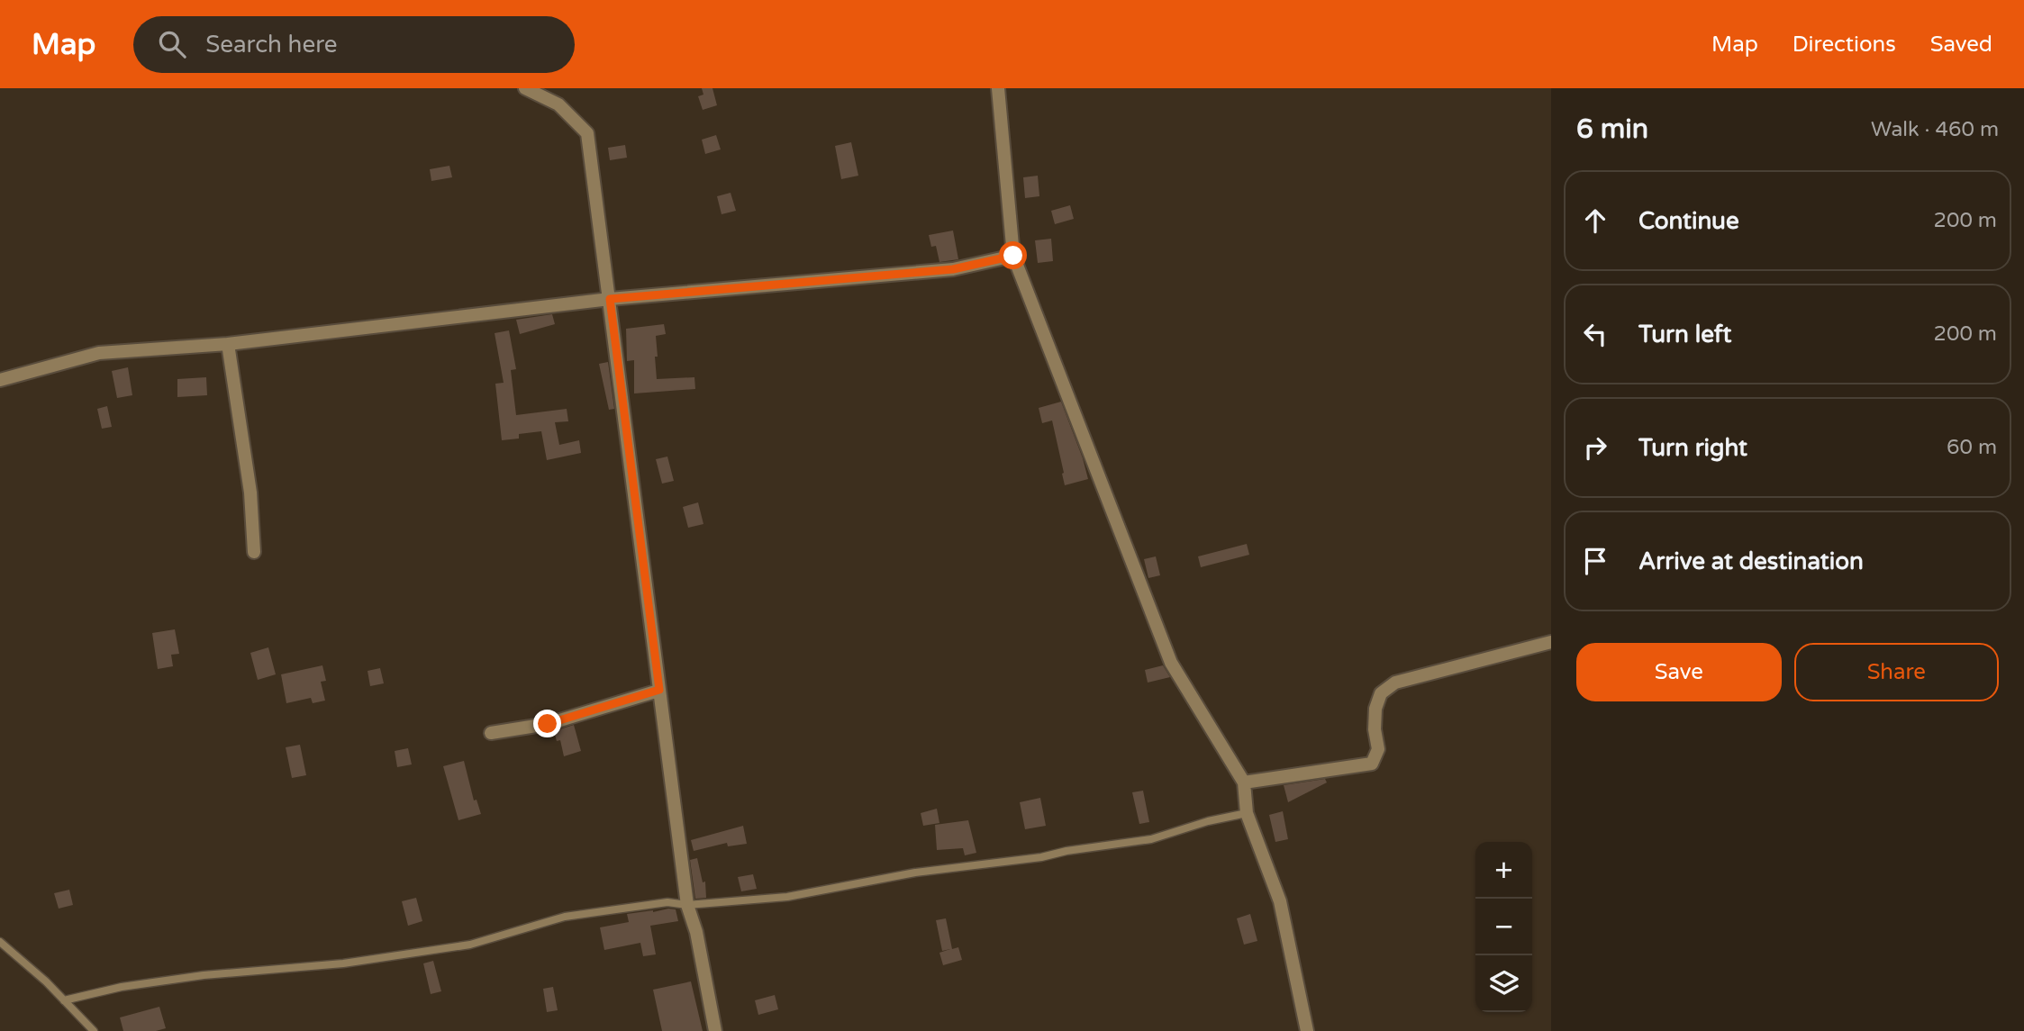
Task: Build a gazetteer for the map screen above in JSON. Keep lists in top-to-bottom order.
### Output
{
  "page": {
    "header": "Map",
    "search": "Search here",
    "nav": ["Map", "Directions", "Saved"],
    "heading": ["6 min", "Walk · 460 m"],
    "list": [
      ["Continue", "200 m"],
      ["Turn left", "200 m"],
      ["Turn right", "60 m"],
      "Arrive at destination"
    ],
    "buttons": ["Save", "Share"],
    "map_buttons": ["+", "−"]
  }
}
